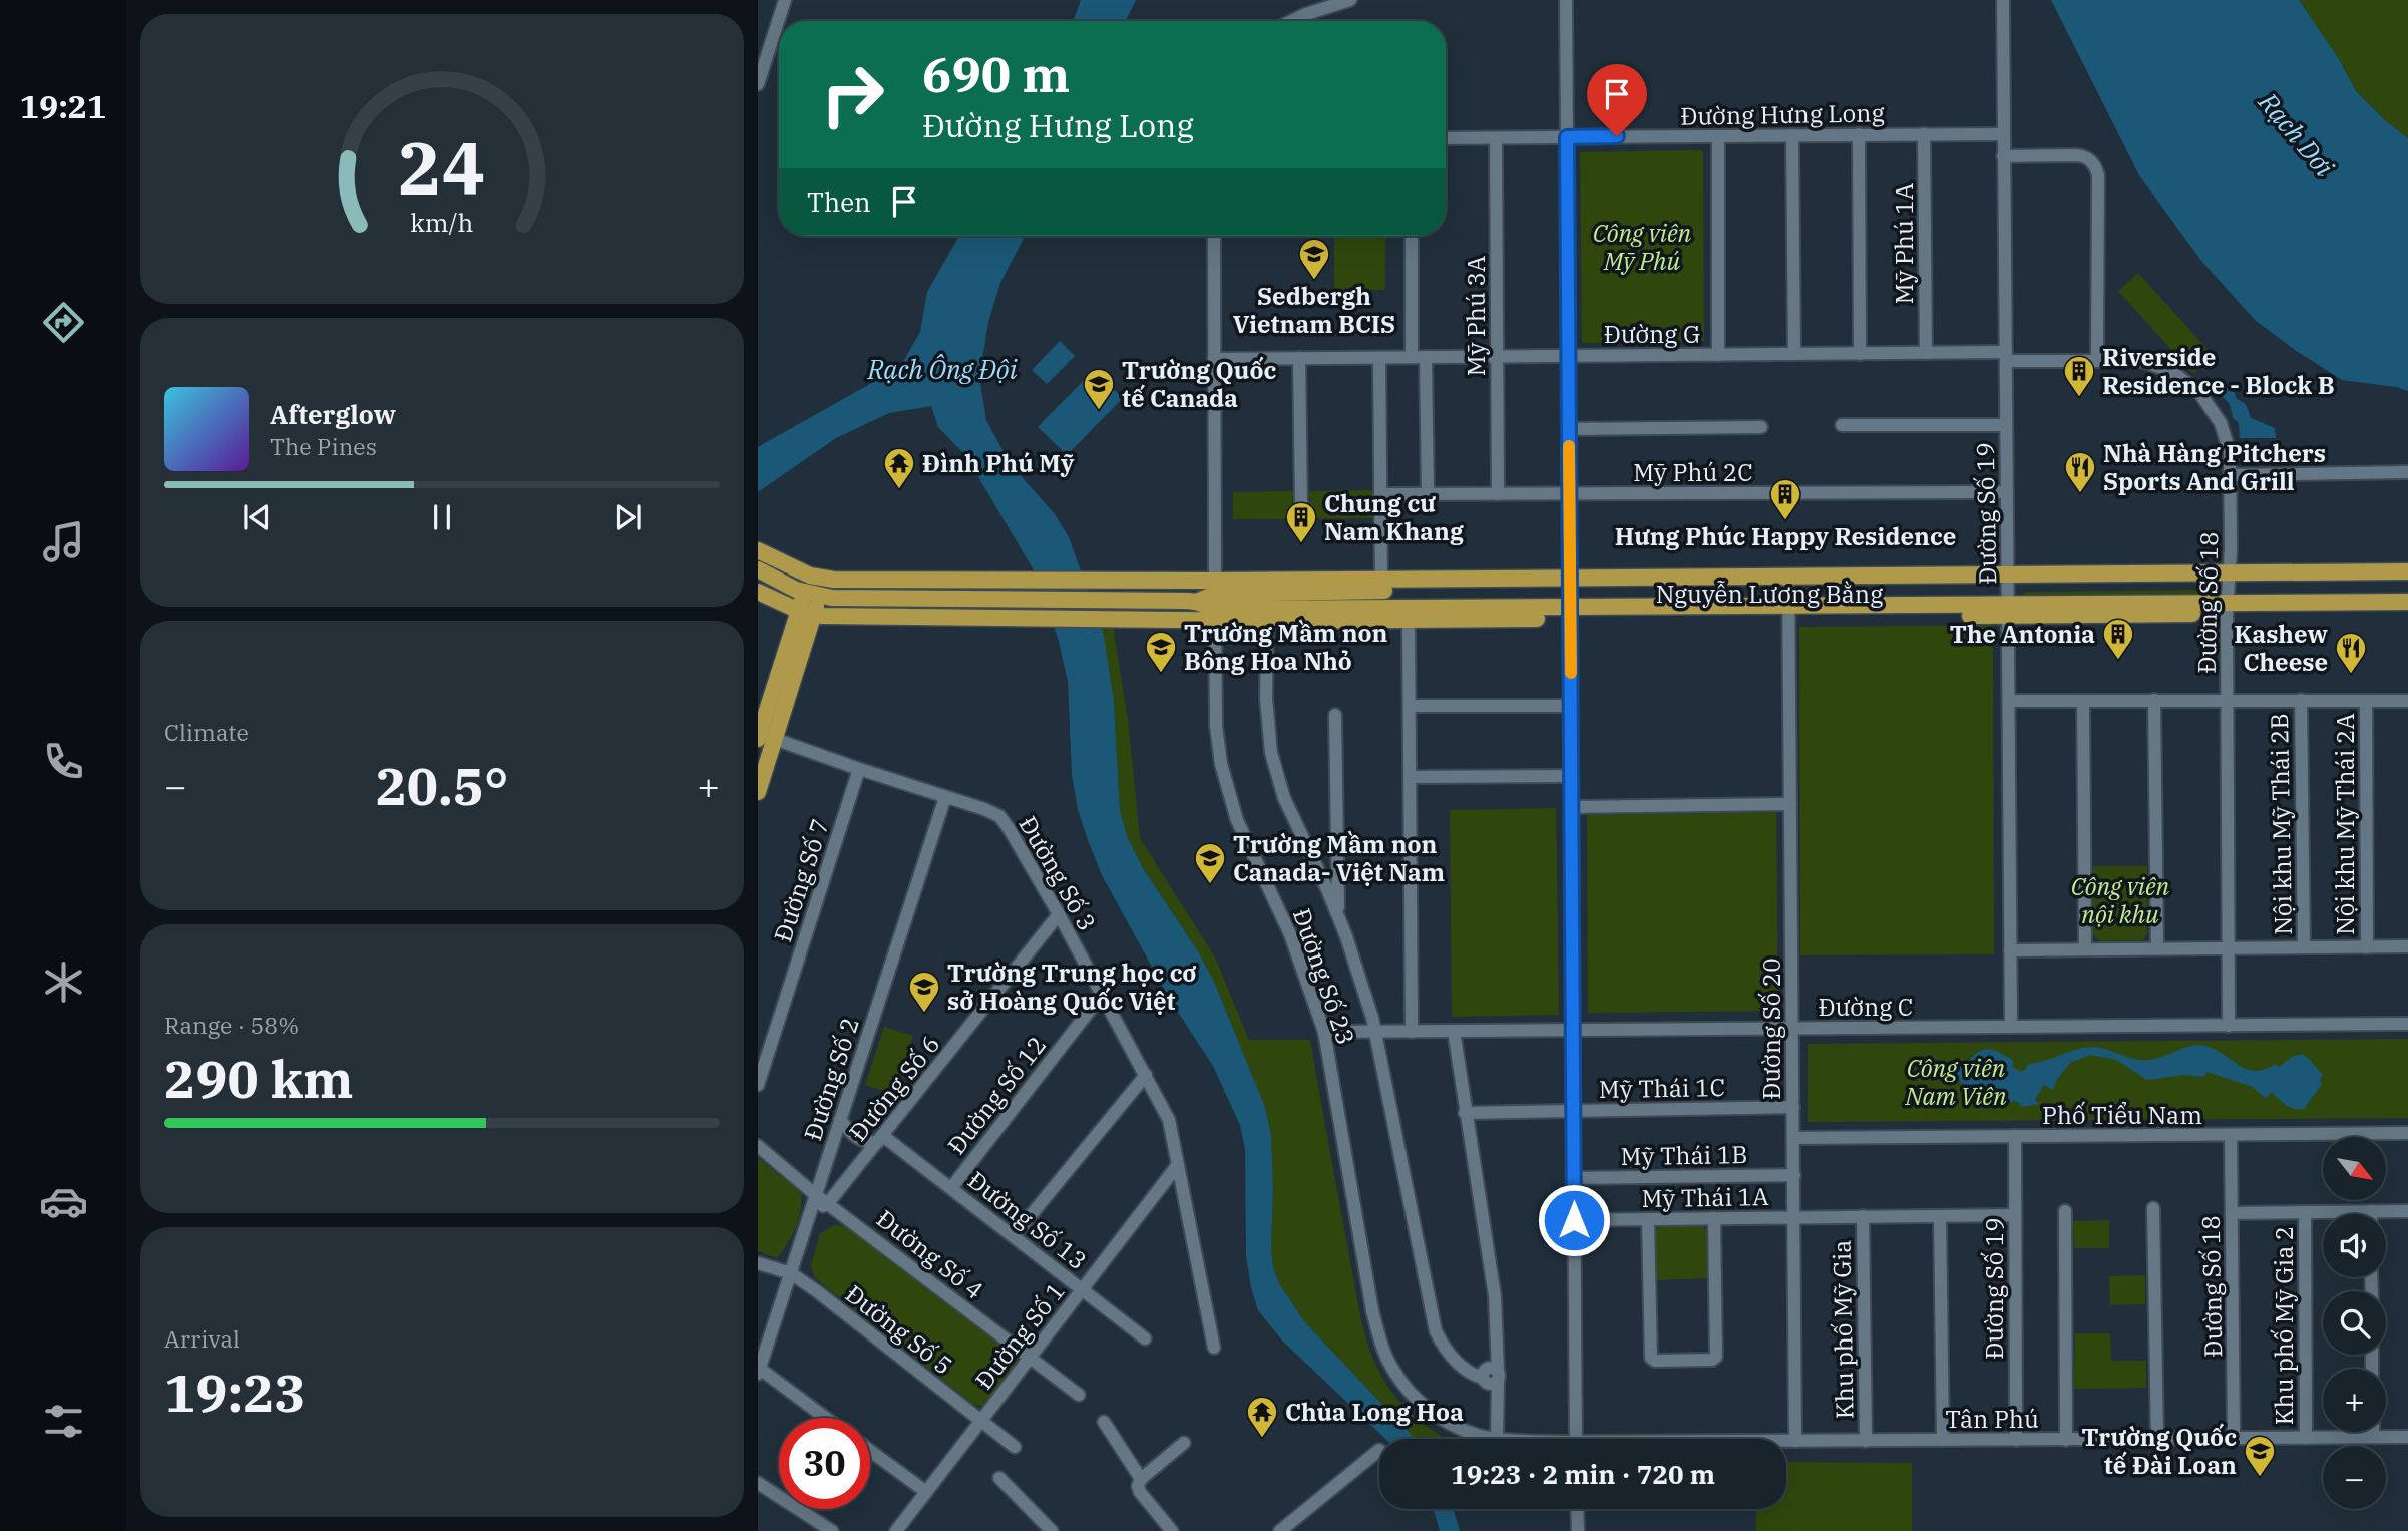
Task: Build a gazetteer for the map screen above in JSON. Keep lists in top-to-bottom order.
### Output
{
  "streets": {
    "main road": ["Nguyễn Lương Bằng"],
    "street": [
      "Đường Hưng Long",
      "Mỹ Phú 1A",
      "Mỹ Phú 3A",
      "Đường G",
      "Mỹ Phú 2C",
      "Đường Số 19",
      "Đường Số 18",
      "Nội khu Mỹ Thái 2B",
      "Nội khu Mỹ Thái 2A",
      "Đường Số 3",
      "Đường Số 7",
      "Đường Số 23",
      "Đường C",
      "Đường Số 20",
      "Đường Số 2",
      "Đường Số 6",
      "Mỹ Thái 1C",
      "Đường Số 12",
      "Phố Tiểu Nam",
      "Mỹ Thái 1B",
      "Mỹ Thái 1A",
      "Đường Số 13",
      "Đường Số 4",
      "Khu phố Mỹ Gia 2",
      "Đường Số 5",
      "Khu phố Mỹ Gia",
      "Đường Số 1",
      "Tân Phú"
    ]
  },
  "crossings": [
    ["Đường Hưng Long", "Mỹ Phú 1A"],
    ["Đường Hưng Long", "Mỹ Phú 3A"],
    ["Đường Hưng Long", "Đường Số 19"],
    ["Mỹ Phú 1A", "Đường G"],
    ["Mỹ Phú 3A", "Đường G"],
    ["Mỹ Phú 3A", "Mỹ Phú 2C"],
    ["Đường G", "Đường Số 19"],
    ["Đường G", "Đường Số 18"],
    ["Đường G", "Đường Số 23"],
    ["Mỹ Phú 2C", "Đường Số 19"],
    ["Đường Số 19", "Nguyễn Lương Bằng"],
    ["Đường Số 19", "Đường Số 18"],
    ["Đường Số 19", "Đường C"],
    ["Đường Số 19", "Phố Tiểu Nam"],
    ["Đường Số 19", "Khu phố Mỹ Gia"],
    ["Đường Số 19", "Tân Phú"],
    ["Nguyễn Lương Bằng", "Đường Số 18"],
    ["Nguyễn Lương Bằng", "Đường Số 23"],
    ["Nguyễn Lương Bằng", "Đường Số 20"],
    ["Đường Số 18", "Đường C"],
    ["Đường Số 18", "Phố Tiểu Nam"],
    ["Đường Số 18", "Tân Phú"],
    ["Đường Số 3", "Đường Số 7"],
    ["Đường Số 3", "Đường Số 2"],
    ["Đường Số 3", "Đường Số 6"],
    ["Đường Số 3", "Đường Số 12"],
    ["Đường Số 3", "Đường Số 1"],
    ["Đường Số 23", "Đường C"],
    ["Đường C", "Đường Số 20"],
    ["Đường Số 20", "Mỹ Thái 1C"],
    ["Đường Số 20", "Phố Tiểu Nam"],
    ["Đường Số 20", "Mỹ Thái 1B"],
    ["Đường Số 20", "Mỹ Thái 1A"],
    ["Đường Số 20", "Khu phố Mỹ Gia"],
    ["Đường Số 20", "Tân Phú"],
    ["Đường Số 2", "Đường Số 6"],
    ["Đường Số 2", "Đường Số 13"],
    ["Đường Số 2", "Đường Số 4"],
    ["Đường Số 2", "Đường Số 5"],
    ["Đường Số 6", "Đường Số 13"],
    ["Đường Số 6", "Đường Số 4"],
    ["Đường Số 12", "Đường Số 13"],
    ["Mỹ Thái 1A", "Khu phố Mỹ Gia"],
    ["Đường Số 13", "Đường Số 1"],
    ["Đường Số 4", "Đường Số 1"],
    ["Khu phố Mỹ Gia 2", "Tân Phú"],
    ["Đường Số 5", "Đường Số 1"],
    ["Khu phố Mỹ Gia", "Tân Phú"]
  ],
  "water": ["Rạch Dơi", "Rạch Ông Đội"],
  "parks": ["Công viên Mỹ Phú", "Công viên nội khu", "Công viên Nam Viên"],
  "places": {
    "school or university": [
      "Sedbergh Vietnam BCIS",
      "Trường Quốc tế Canada",
      "Trường Mầm non Bông Hoa Nhỏ",
      "Trường Mầm non Canada- Việt Nam",
      "Trường Trung học cơ sở Hoàng Quốc Việt",
      "Trường Quốc tế Đài Loan"
    ],
    "building": [
      "Riverside Residence - Block B",
      "Hưng Phúc Happy Residence",
      "Chung cư Nam Khang",
      "The Antonia"
    ],
    "temple": ["Đình Phú Mỹ", "Chùa Long Hoa"],
    "restaurant": ["Nhà Hàng Pitchers Sports And Grill", "Kashew Cheese"]
  },
  "north": "bottom right",
  "page": {
    "tabs": "19:21",
    "turn": ["690 m", "Đường Hưng Long"],
    "then": "Then",
    "song": ["Afterglow", "The Pines"],
    "tile": [
      "Climate",
      ["Range · 58%", "290 km"],
      ["Arrival", "19:23"]
    ],
    "heat": ["−", "20.5°", "+"],
    "map_buttons": ["+", "−"],
    "limit": "30",
    "trip": "19:23 · 2 min · 720 m",
    "gauge": ["24", "km/h"]
  }
}
